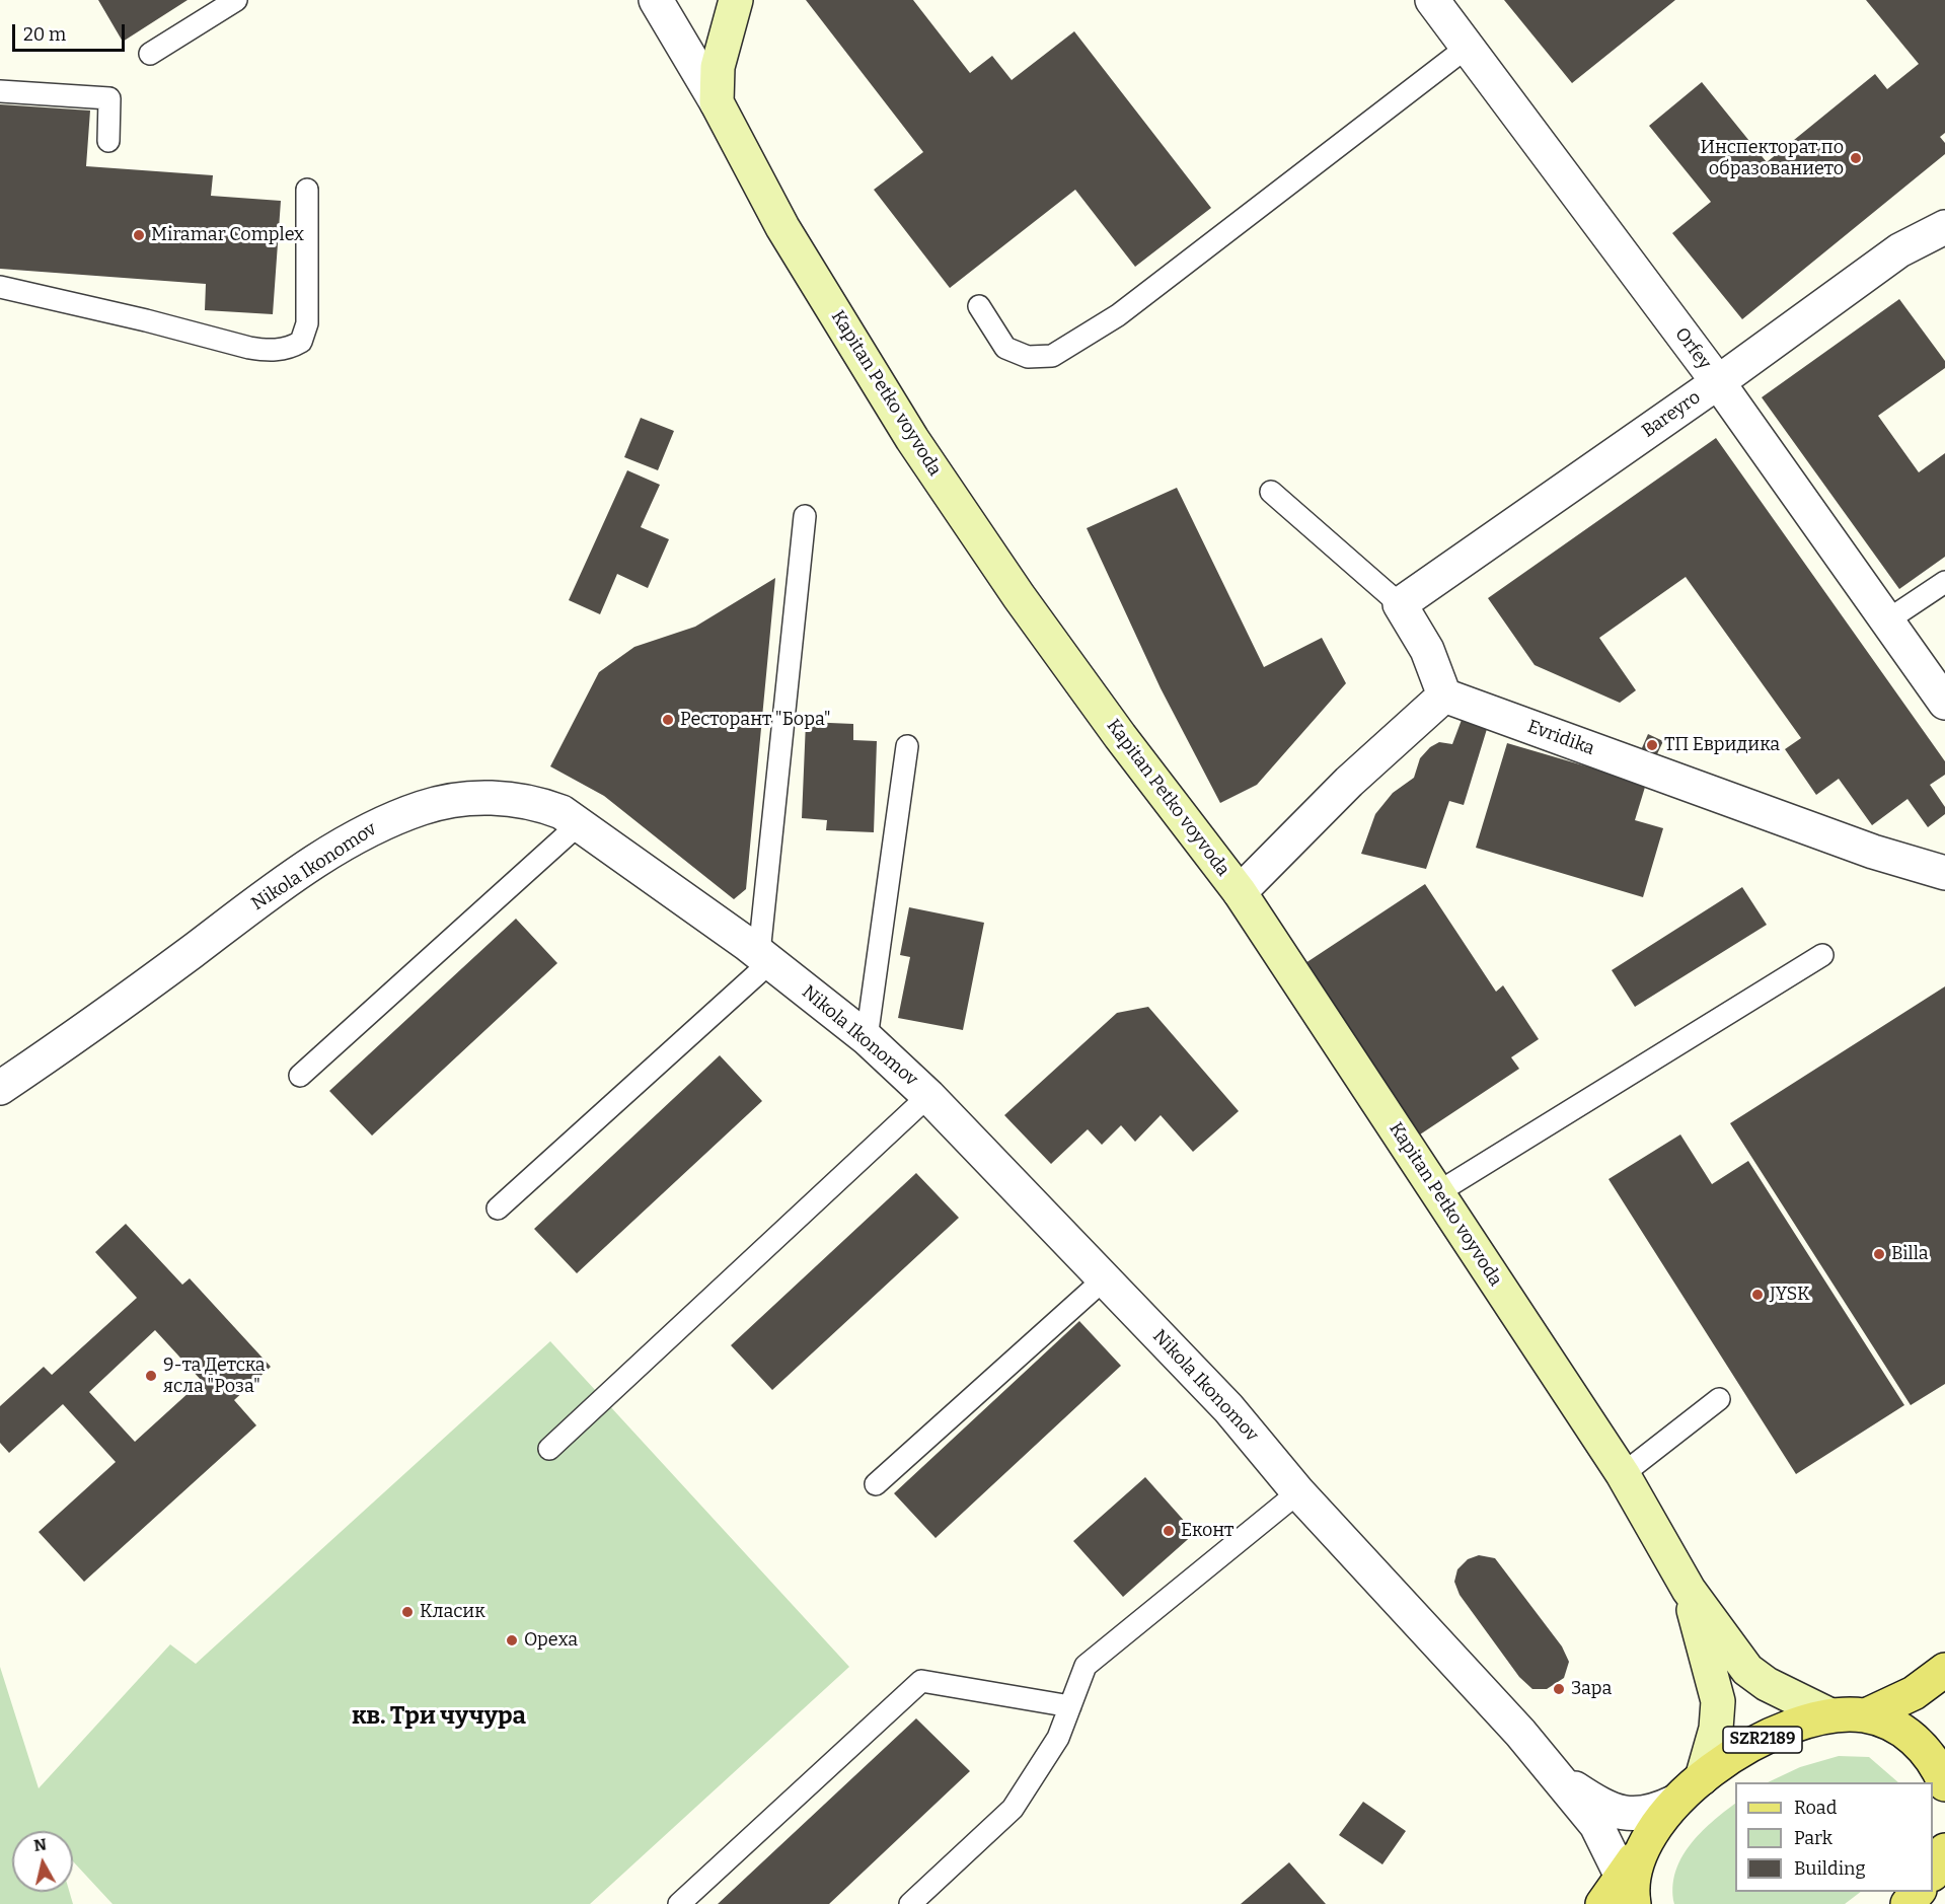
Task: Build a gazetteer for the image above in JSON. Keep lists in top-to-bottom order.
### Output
{
  "streets": {
    "main road": ["Kapitan Petko voyvoda", "SZR2189"],
    "street": [
      "Orfey",
      "Bareyro",
      "Evridika",
      "Nikola Ikonomov"
    ]
  },
  "crossings": [
    ["Orfey", "Bareyro"],
    ["Kapitan Petko voyvoda", "SZR2189"],
    ["Nikola Ikonomov", "SZR2189"]
  ],
  "districts": ["кв. Три чучура"],
  "places": [
    "Инспекторат по образованието",
    "Miramar Complex",
    "Ресторант \"Бора\"",
    "ТП Евридика",
    "Billa",
    "JYSK",
    "9-та Детска ясла \"Роза\"",
    "Еконт",
    "Класик",
    "Opeха",
    "Зара"
  ],
  "legend": ["Road", "Park", "Building"],
  "scale_bar": "20 m",
  "north": "top"
}
